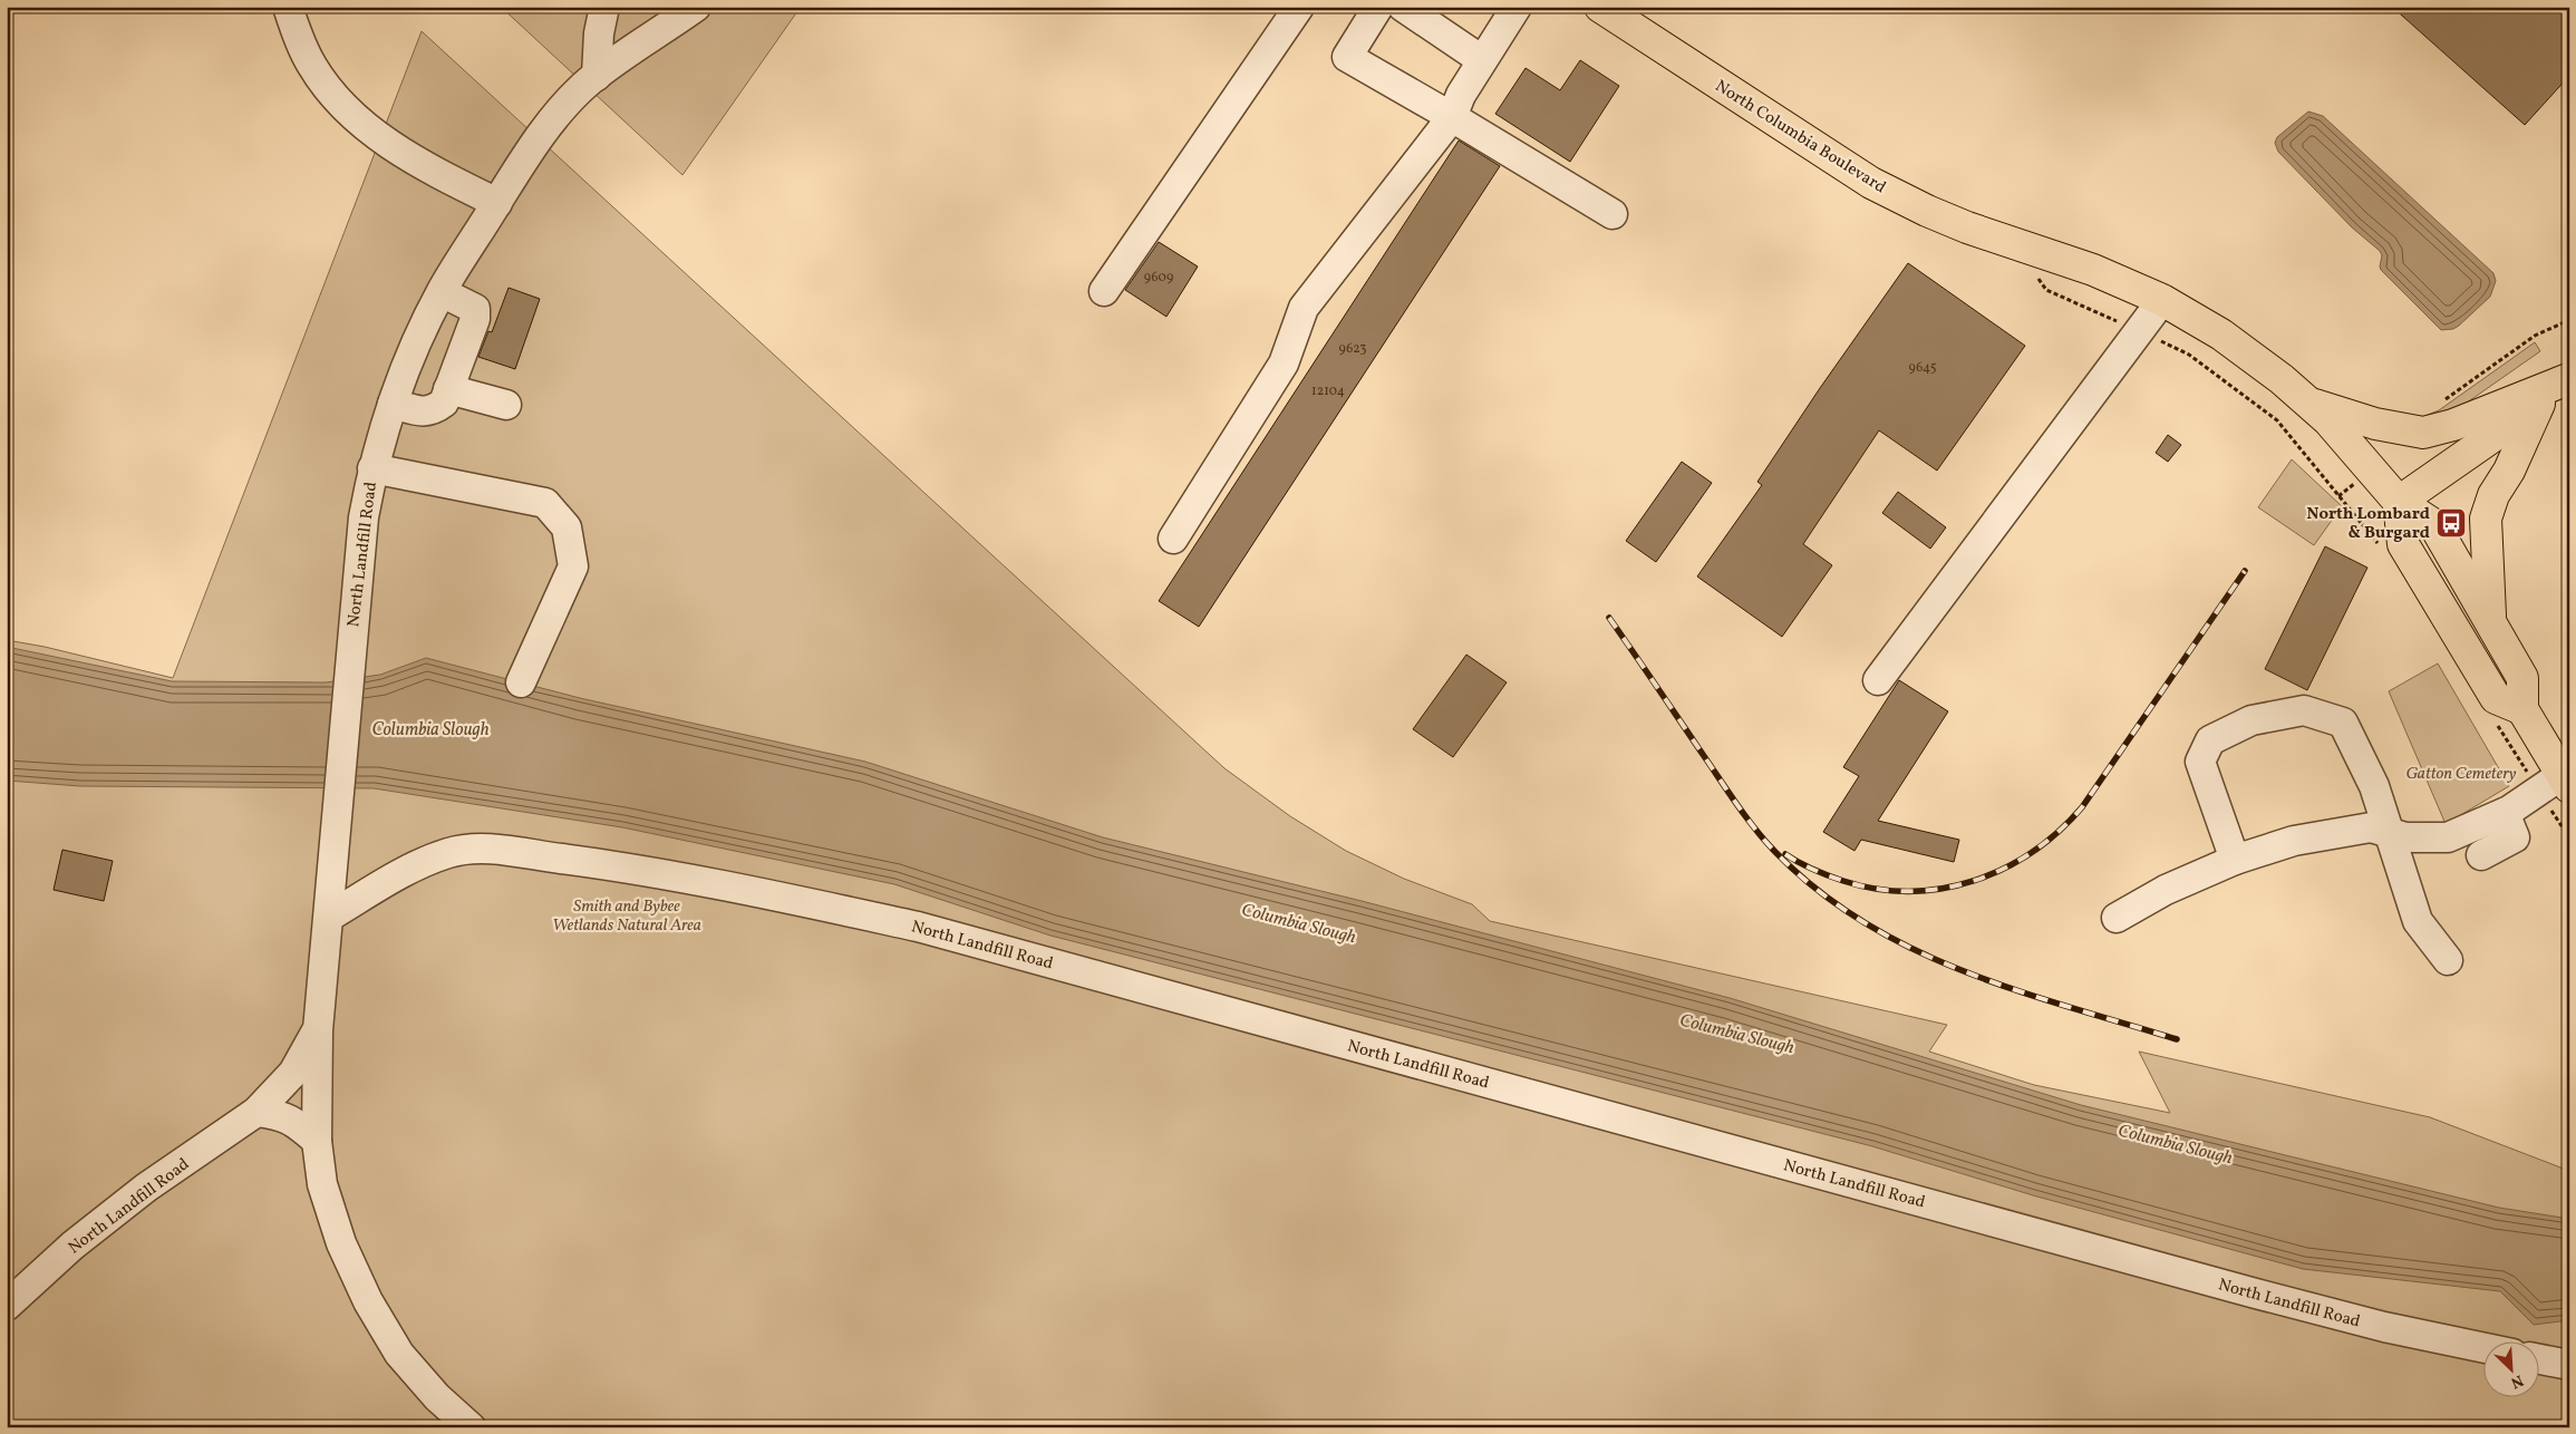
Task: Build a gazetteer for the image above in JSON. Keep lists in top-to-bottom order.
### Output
{
  "streets": {
    "main road": ["North Columbia Boulevard"],
    "street": ["North Landfill Road"]
  },
  "water": ["Columbia Slough"],
  "parks": ["Gatton Cemetery", "Smith and Bybee Wetlands Natural Area"],
  "places": {
    "bus stop": ["North Lombard & Burgard"]
  },
  "house_numbers": [
    "9609",
    "9623",
    "9645",
    "12104"
  ],
  "north": "bottom right"
}
